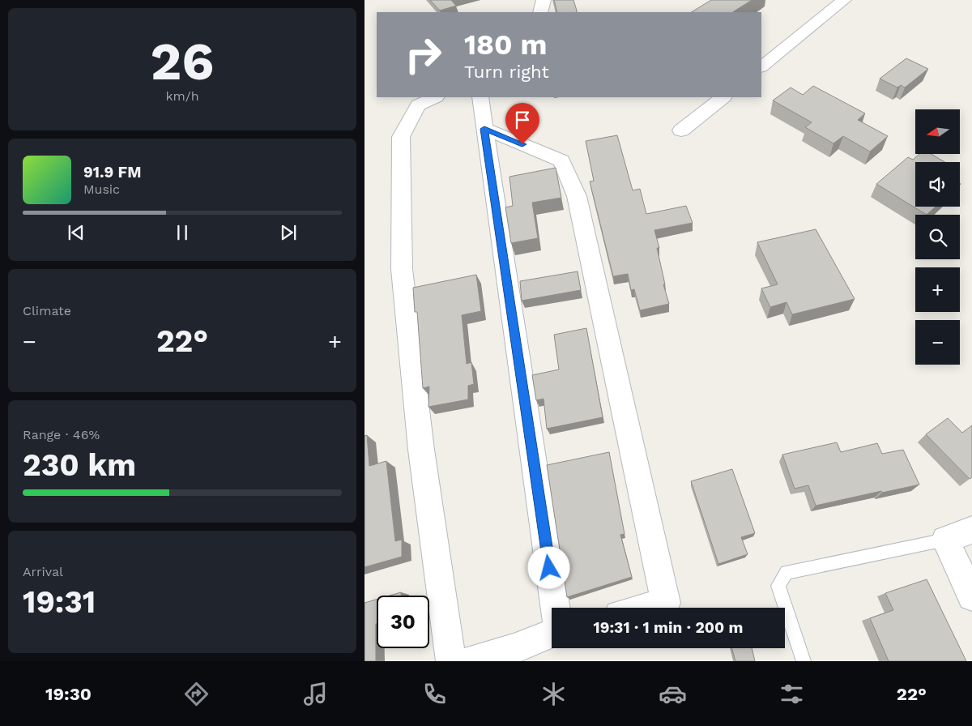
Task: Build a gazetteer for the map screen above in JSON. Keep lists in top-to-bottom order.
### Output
{
  "north": "left",
  "page": {
    "tile": [
      ["26", "km/h"],
      "Climate",
      ["Range · 46%", "230 km"],
      ["Arrival", "19:31"]
    ],
    "turn": ["180 m", "Turn right"],
    "map_buttons": ["+", "−"],
    "song": ["91.9 FM", "Music"],
    "heat": ["−", "22°", "+"],
    "limit": "30",
    "trip": "19:31 · 1 min · 200 m",
    "tabs": ["19:30", "22°"]
  }
}
